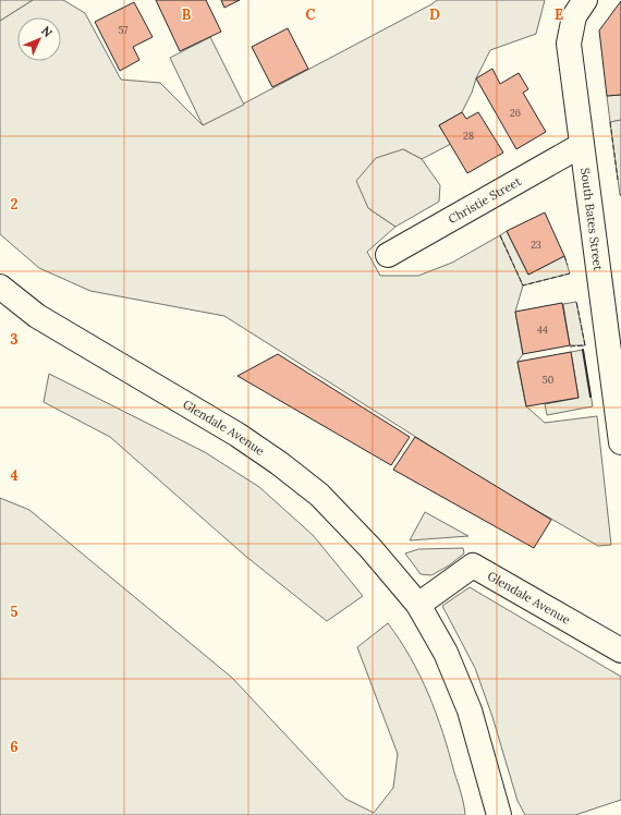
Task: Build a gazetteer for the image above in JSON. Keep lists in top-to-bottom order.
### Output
{
  "streets": {
    "street": ["Christie Street", "South Bates Street", "Glendale Avenue"]
  },
  "crossings": [
    ["Christie Street", "South Bates Street"]
  ],
  "house_numbers": [
    "57",
    "26",
    "28",
    "23",
    "44",
    "50"
  ],
  "north": "top right",
  "grid": {
    "columns": [
      "B",
      "C",
      "D",
      "E"
    ],
    "rows": [
      "2",
      "3",
      "4",
      "5",
      "6"
    ]
  }
}
